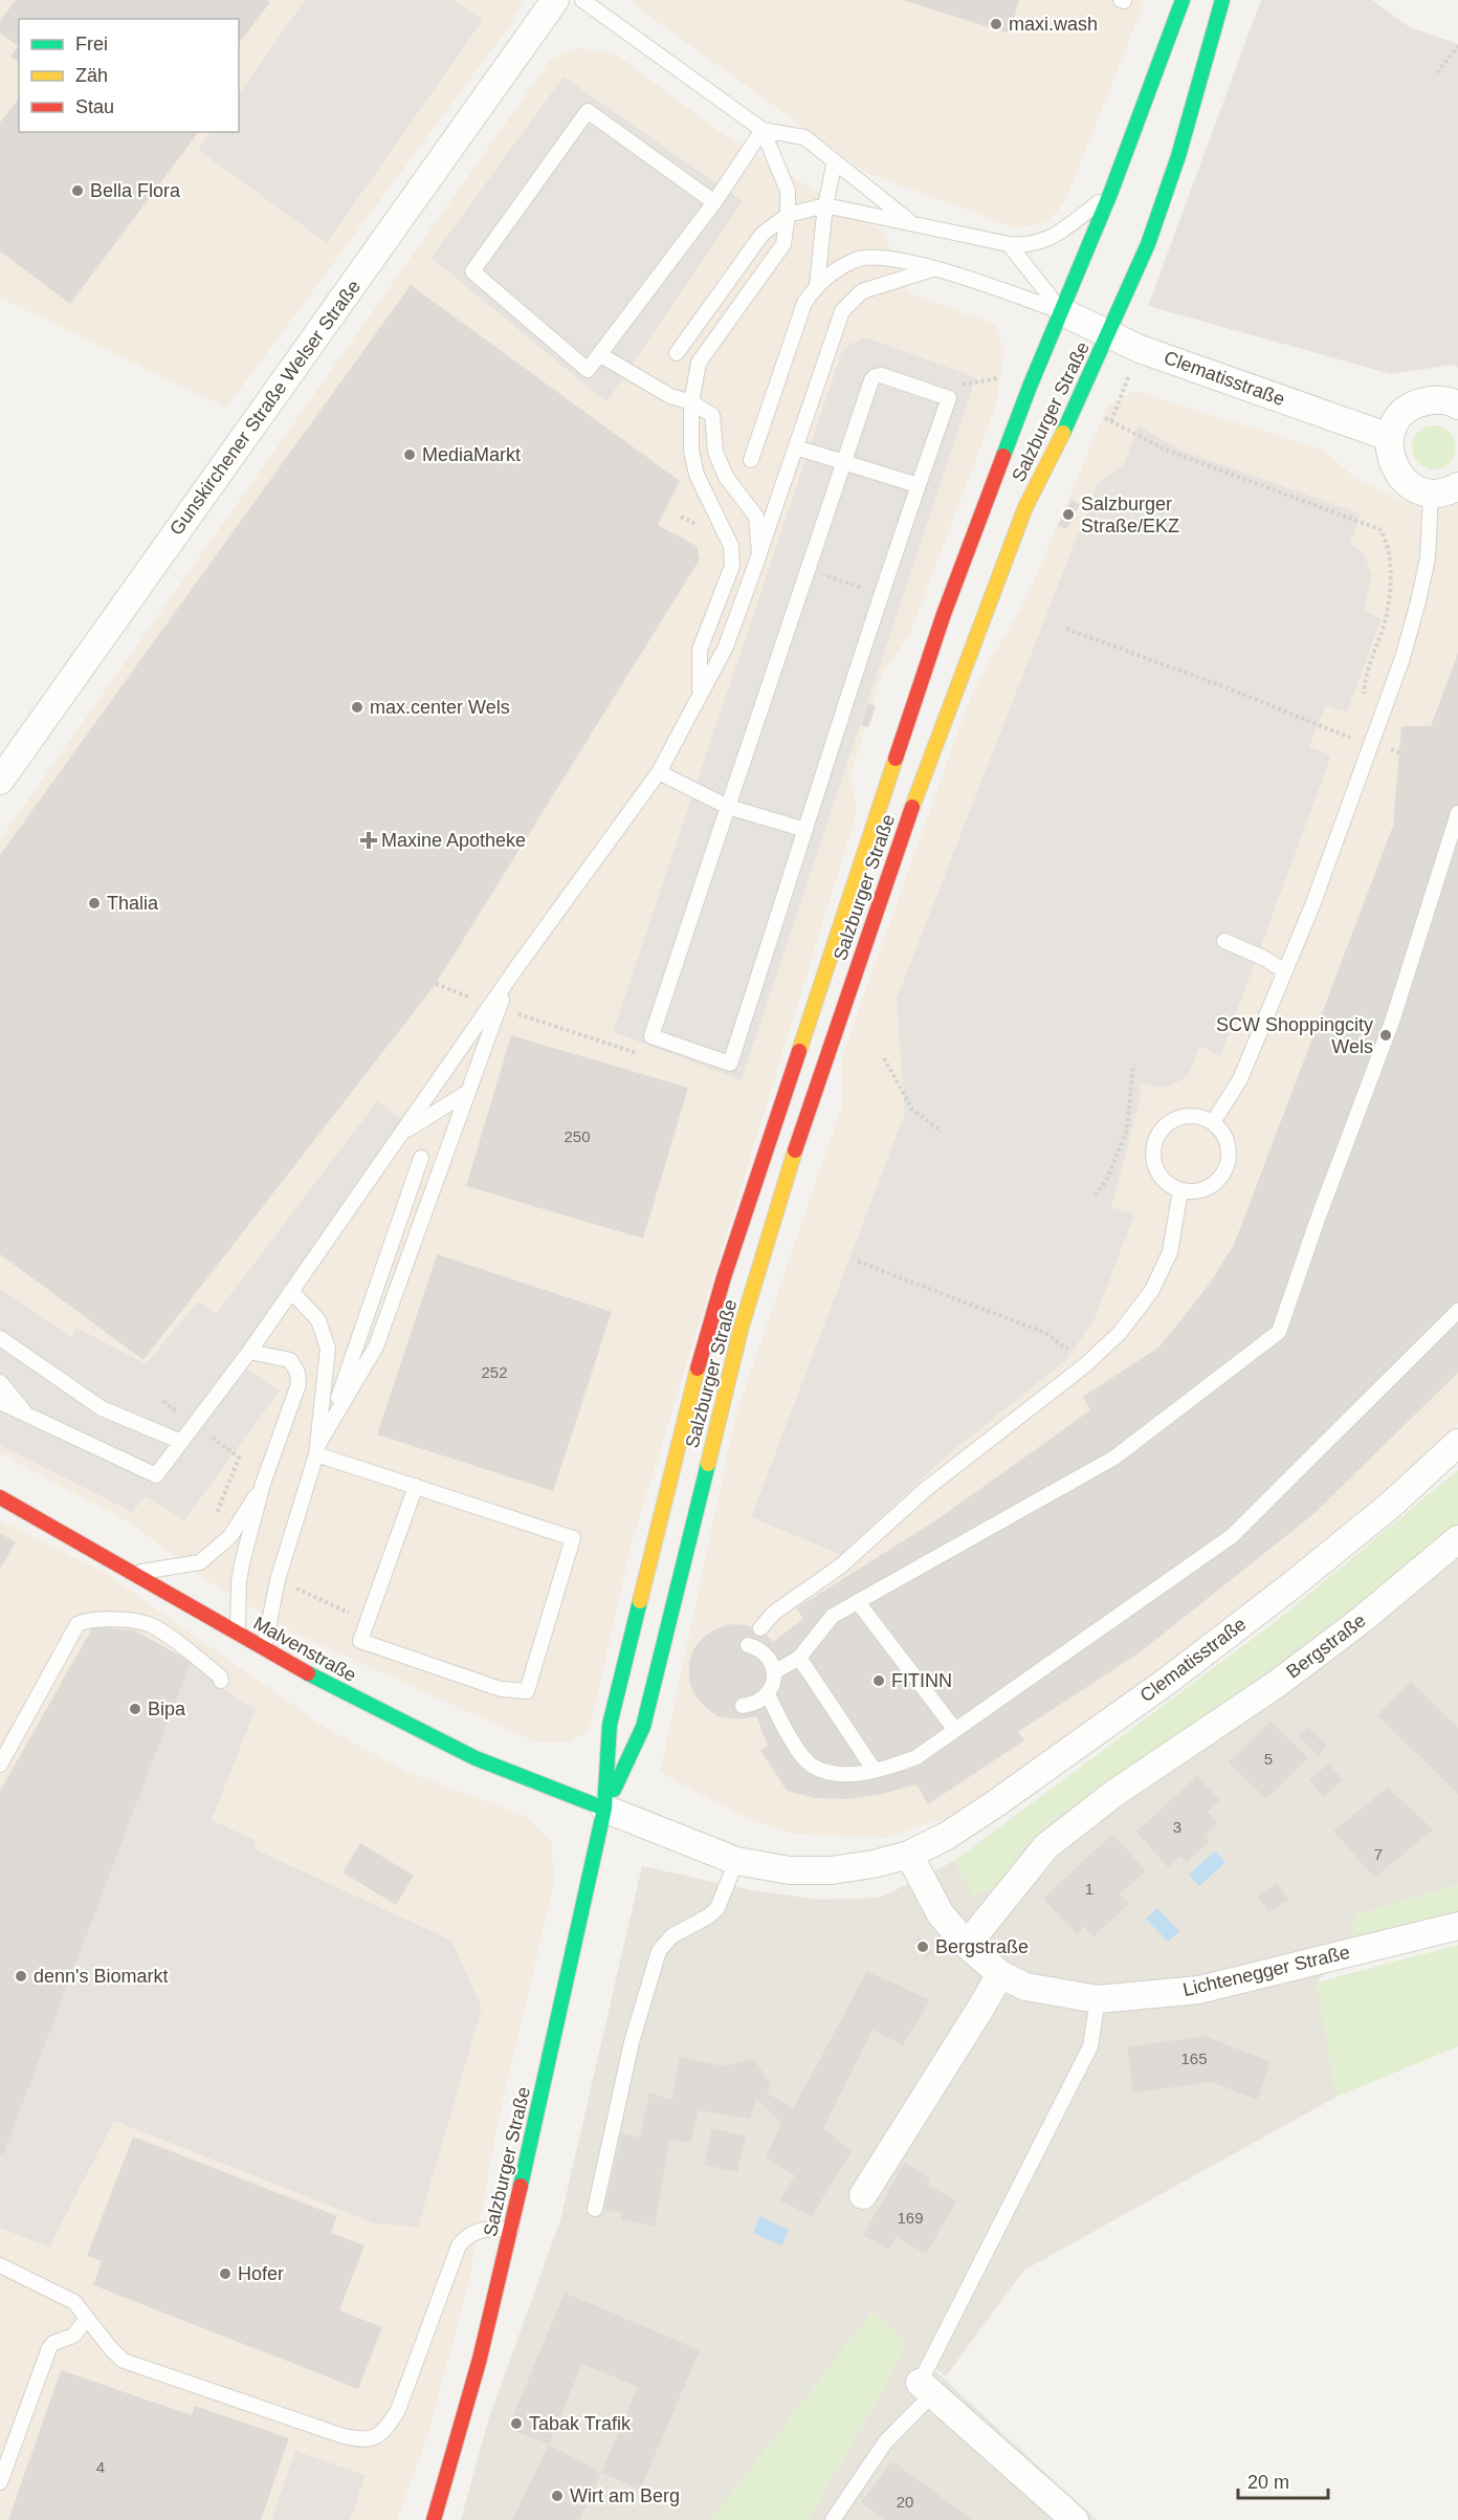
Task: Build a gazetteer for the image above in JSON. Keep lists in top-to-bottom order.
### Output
{
  "streets": {
    "main road": ["Salzburger Straße", "Malvenstraße"],
    "street": [
      "Clematisstraße",
      "Gunskirchener Straße Welser Straße",
      "Bergstraße",
      "Lichtenegger Straße"
    ]
  },
  "crossings": [
    ["Clematisstraße", "Salzburger Straße"],
    ["Clematisstraße", "Lichtenegger Straße"],
    ["Salzburger Straße", "Malvenstraße"],
    ["Bergstraße", "Lichtenegger Straße"]
  ],
  "places": {
    "other": [
      "maxi.wash",
      "Bella Flora",
      "MediaMarkt",
      "Salzburger Straße/EKZ",
      "max.center Wels",
      "Thalia",
      "SCW Shoppingcity Wels",
      "FITINN",
      "Bipa",
      "Bergstraße",
      "denn's Biomarkt",
      "Hofer",
      "Tabak Trafik",
      "Wirt am Berg"
    ],
    "health": ["Maxine Apotheke"]
  },
  "house_numbers": [
    "250",
    "252",
    "5",
    "3",
    "7",
    "1",
    "165",
    "169",
    "4",
    "20"
  ],
  "legend": ["Frei", "Zäh", "Stau"],
  "scale_bar": "20 m"
}
